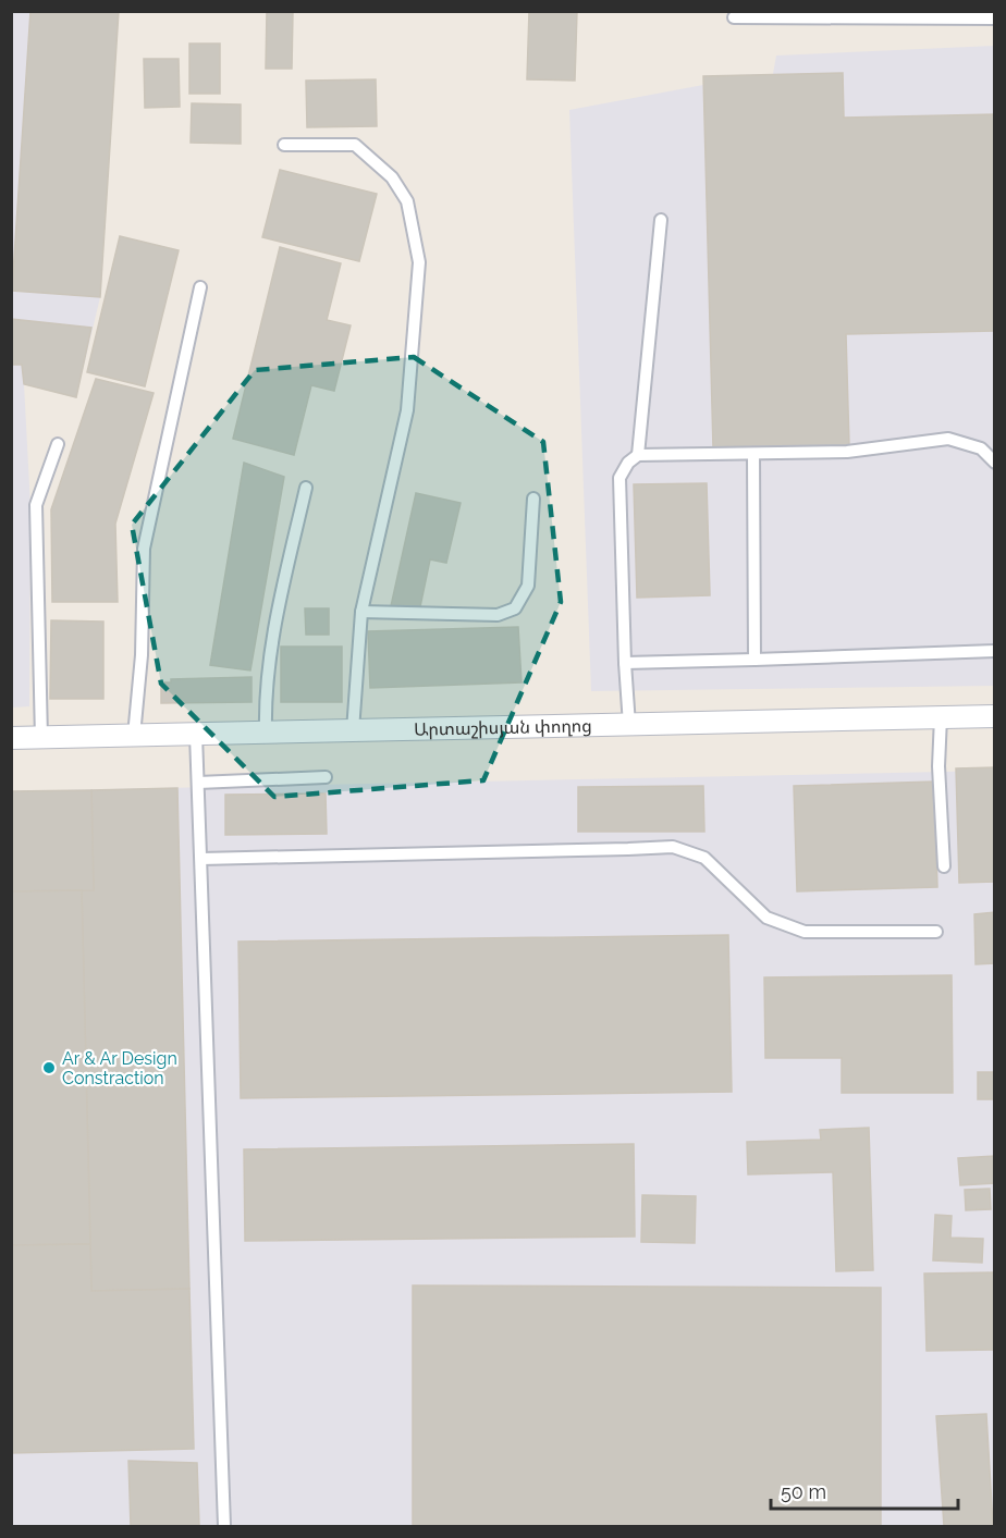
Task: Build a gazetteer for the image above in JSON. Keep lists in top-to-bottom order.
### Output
{
  "streets": {
    "street": ["Արտաշիսյան փողոց"]
  },
  "places": ["Ar & Ar Design Constraction"],
  "scale_bar": "50 m"
}
